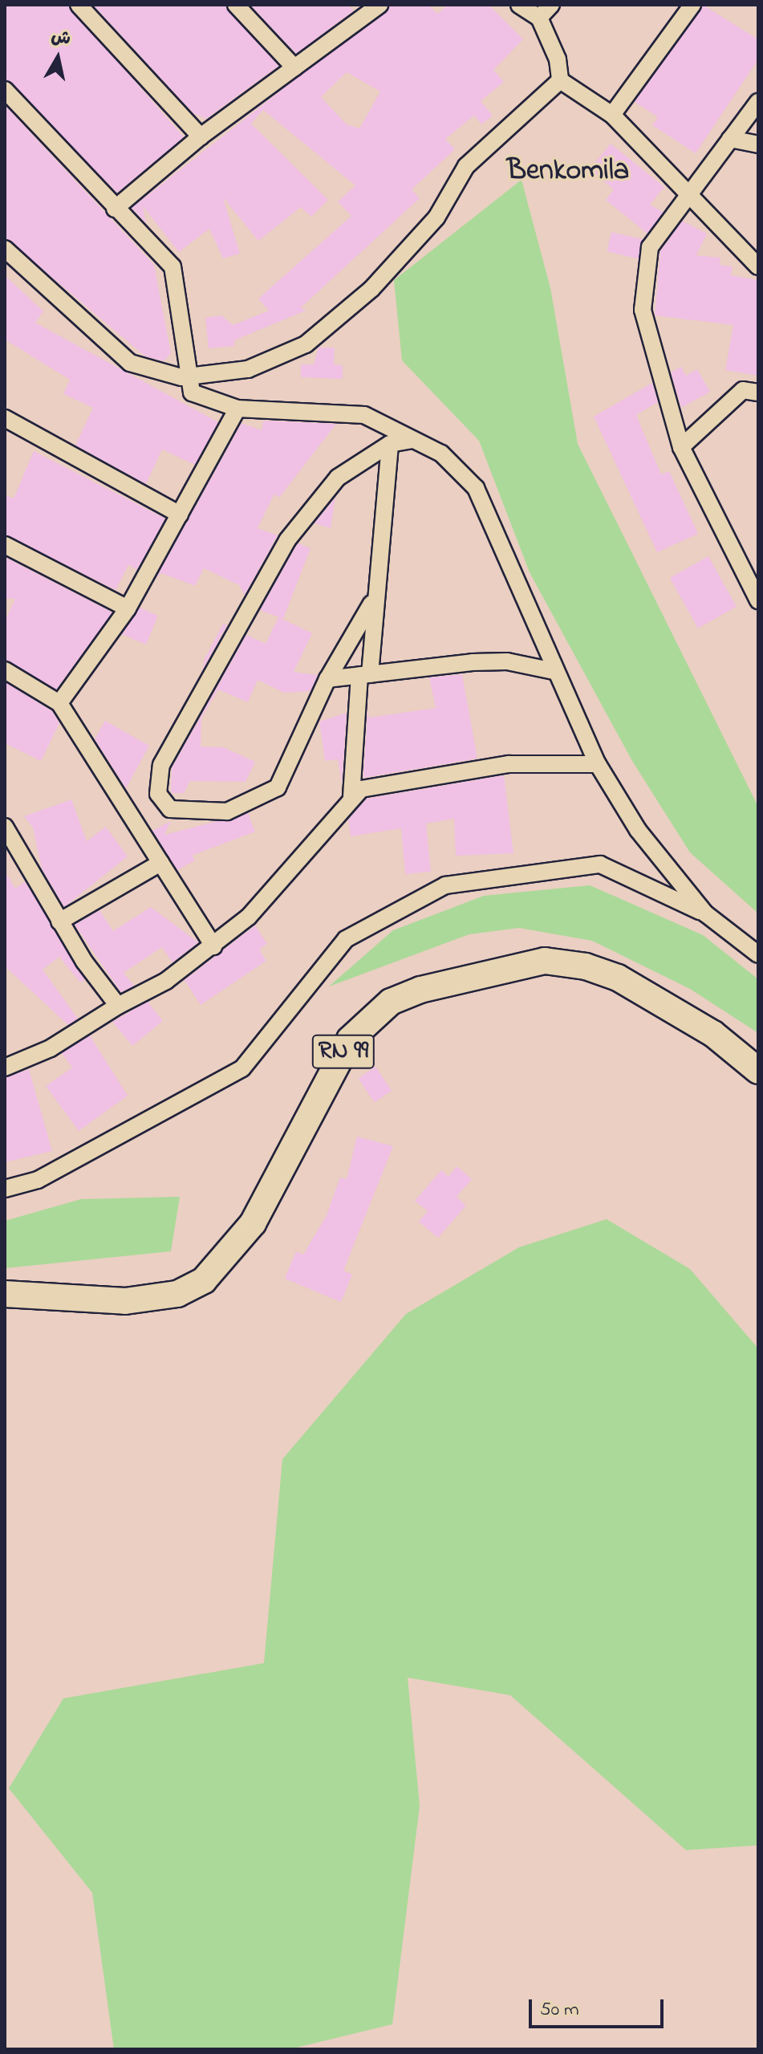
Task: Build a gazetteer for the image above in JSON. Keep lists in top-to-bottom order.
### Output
{
  "streets": {
    "main road": ["RN 99"]
  },
  "districts": ["Benkomila"],
  "scale_bar": "50 m",
  "north": "top"
}
